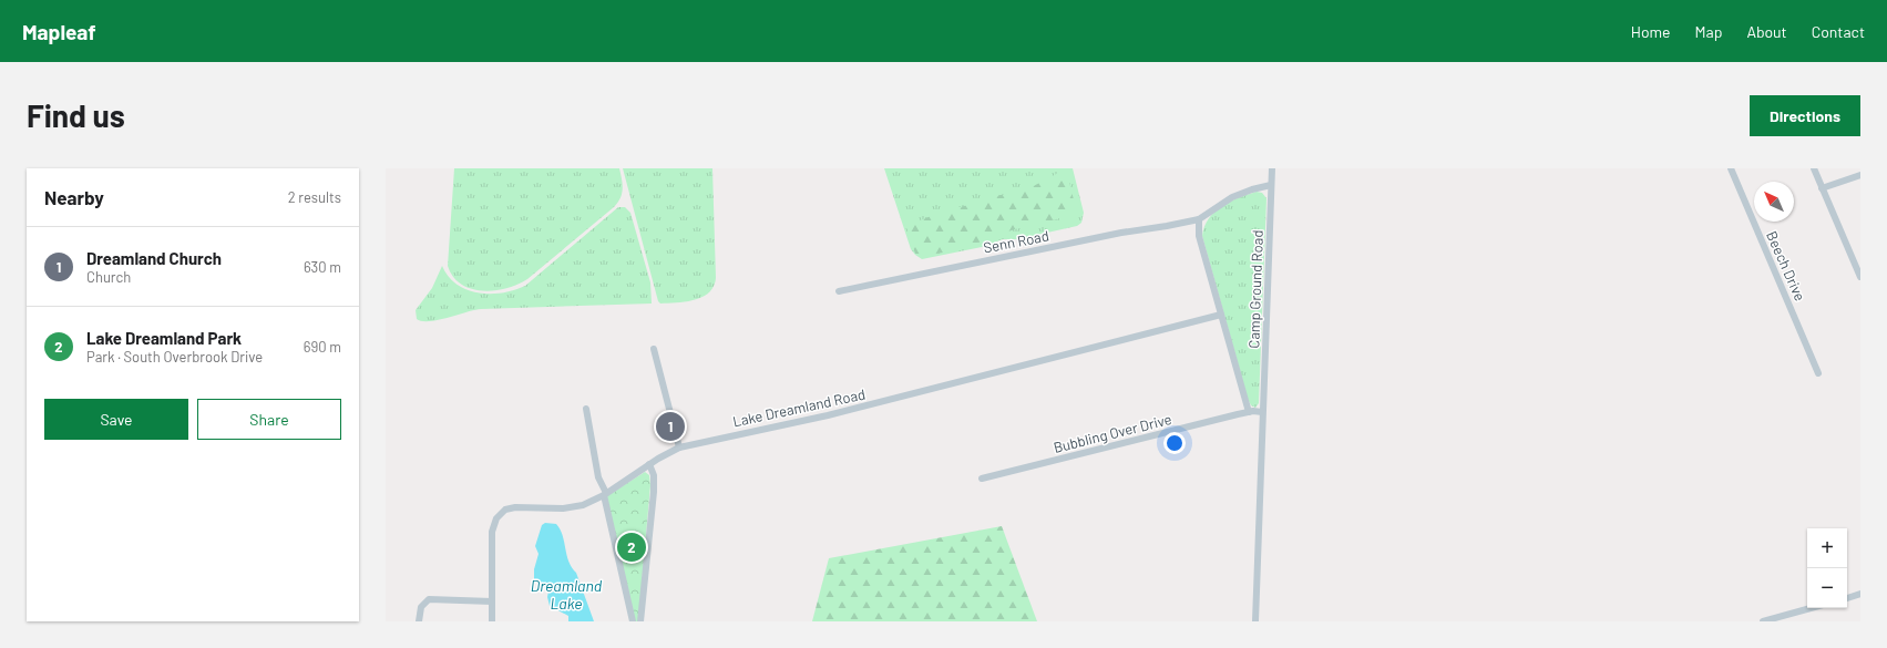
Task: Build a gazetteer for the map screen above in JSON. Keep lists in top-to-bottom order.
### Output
{
  "streets": {
    "street": [
      "Senn Road",
      "Beech Drive",
      "Camp Ground Road",
      "Lake Dreamland Road",
      "Bubbling Over Drive"
    ]
  },
  "crossings": [
    ["Senn Road", "Camp Ground Road"],
    ["Camp Ground Road", "Lake Dreamland Road"],
    ["Camp Ground Road", "Bubbling Over Drive"]
  ],
  "water": ["Dreamland Lake"],
  "north": "top left",
  "page": {
    "header": "Mapleaf",
    "nav": [
      "Home",
      "Map",
      "About",
      "Contact"
    ],
    "buttons": [
      "Directions",
      ["Save", "Share"]
    ],
    "title": "Find us",
    "heading": ["Nearby", "2 results"],
    "list": [
      {
        "mark": "1",
        "name": "Dreamland Church",
        "note": "Church",
        "value": "630 m"
      },
      {
        "mark": "2",
        "name": "Lake Dreamland Park",
        "note": "Park · South Overbrook Drive",
        "value": "690 m"
      }
    ],
    "pins": ["1", "2"],
    "map_buttons": ["+", "−"]
  }
}
